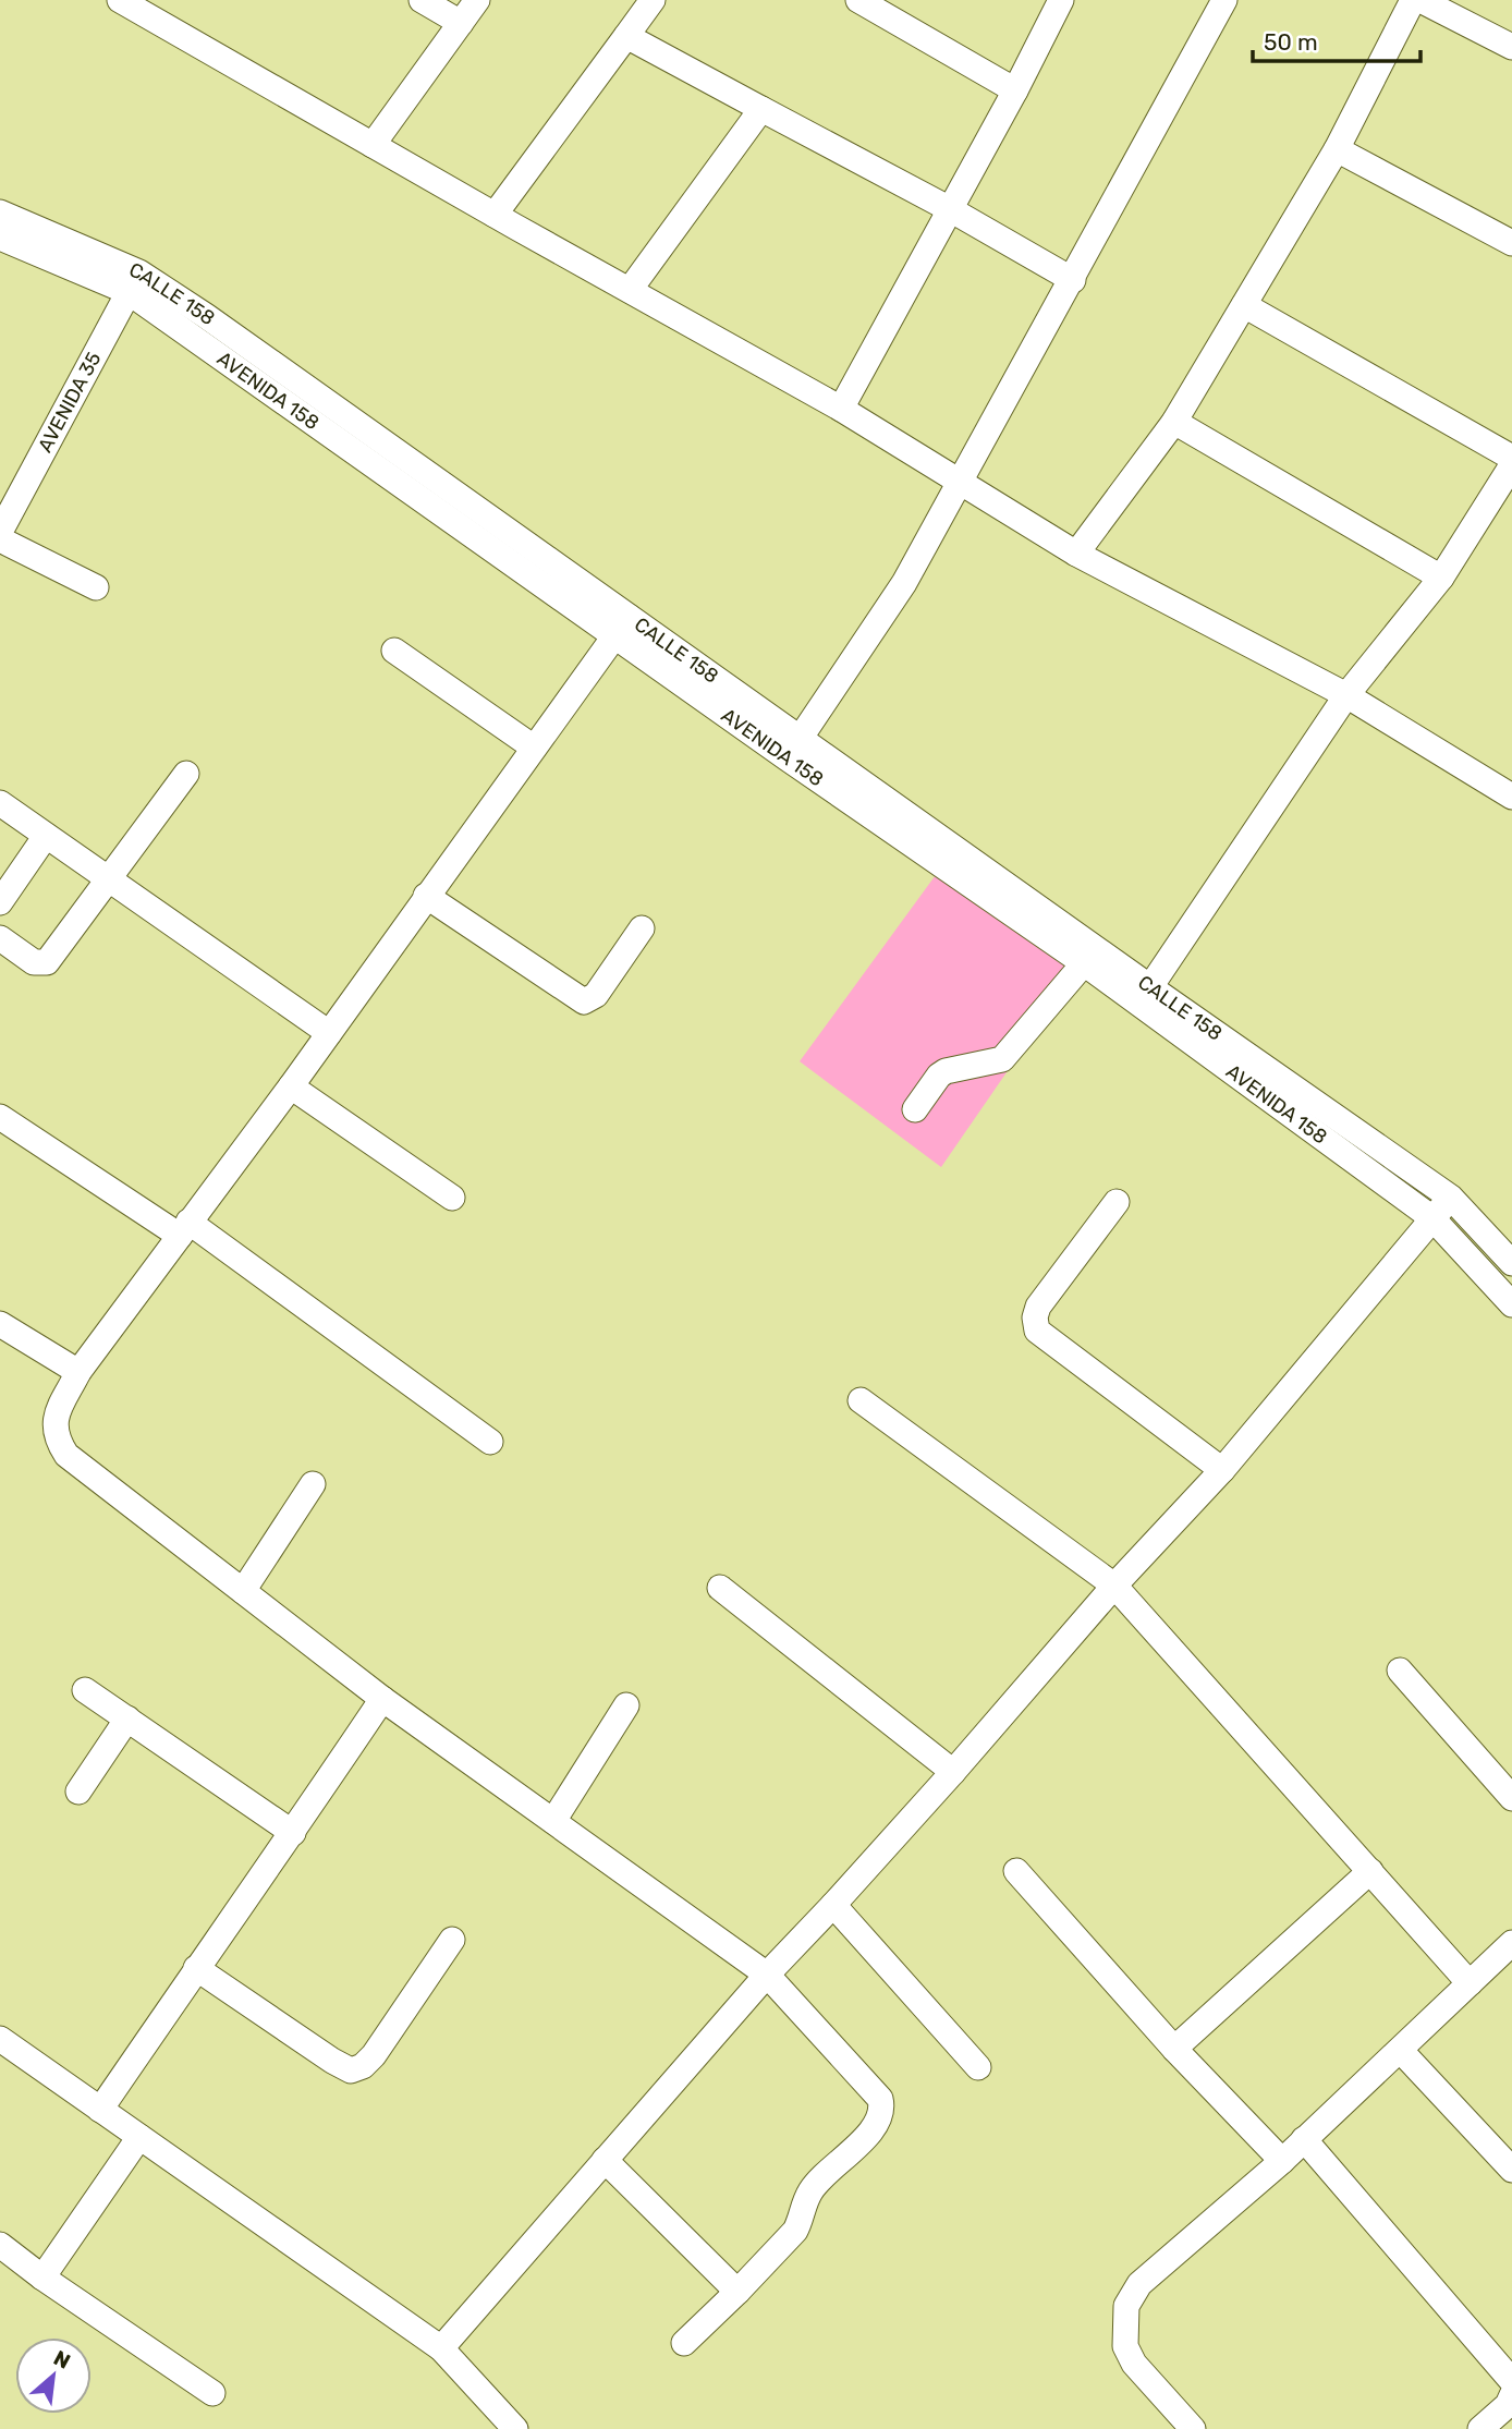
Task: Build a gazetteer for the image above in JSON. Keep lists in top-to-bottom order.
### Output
{
  "streets": {
    "street": ["CALLE 158", "AVENIDA 158", "AVENIDA 35"]
  },
  "crossings": [
    ["CALLE 158", "AVENIDA 158"],
    ["CALLE 158", "AVENIDA 35"],
    ["AVENIDA 158", "AVENIDA 35"]
  ],
  "scale_bar": "50 m",
  "north": "top right"
}
